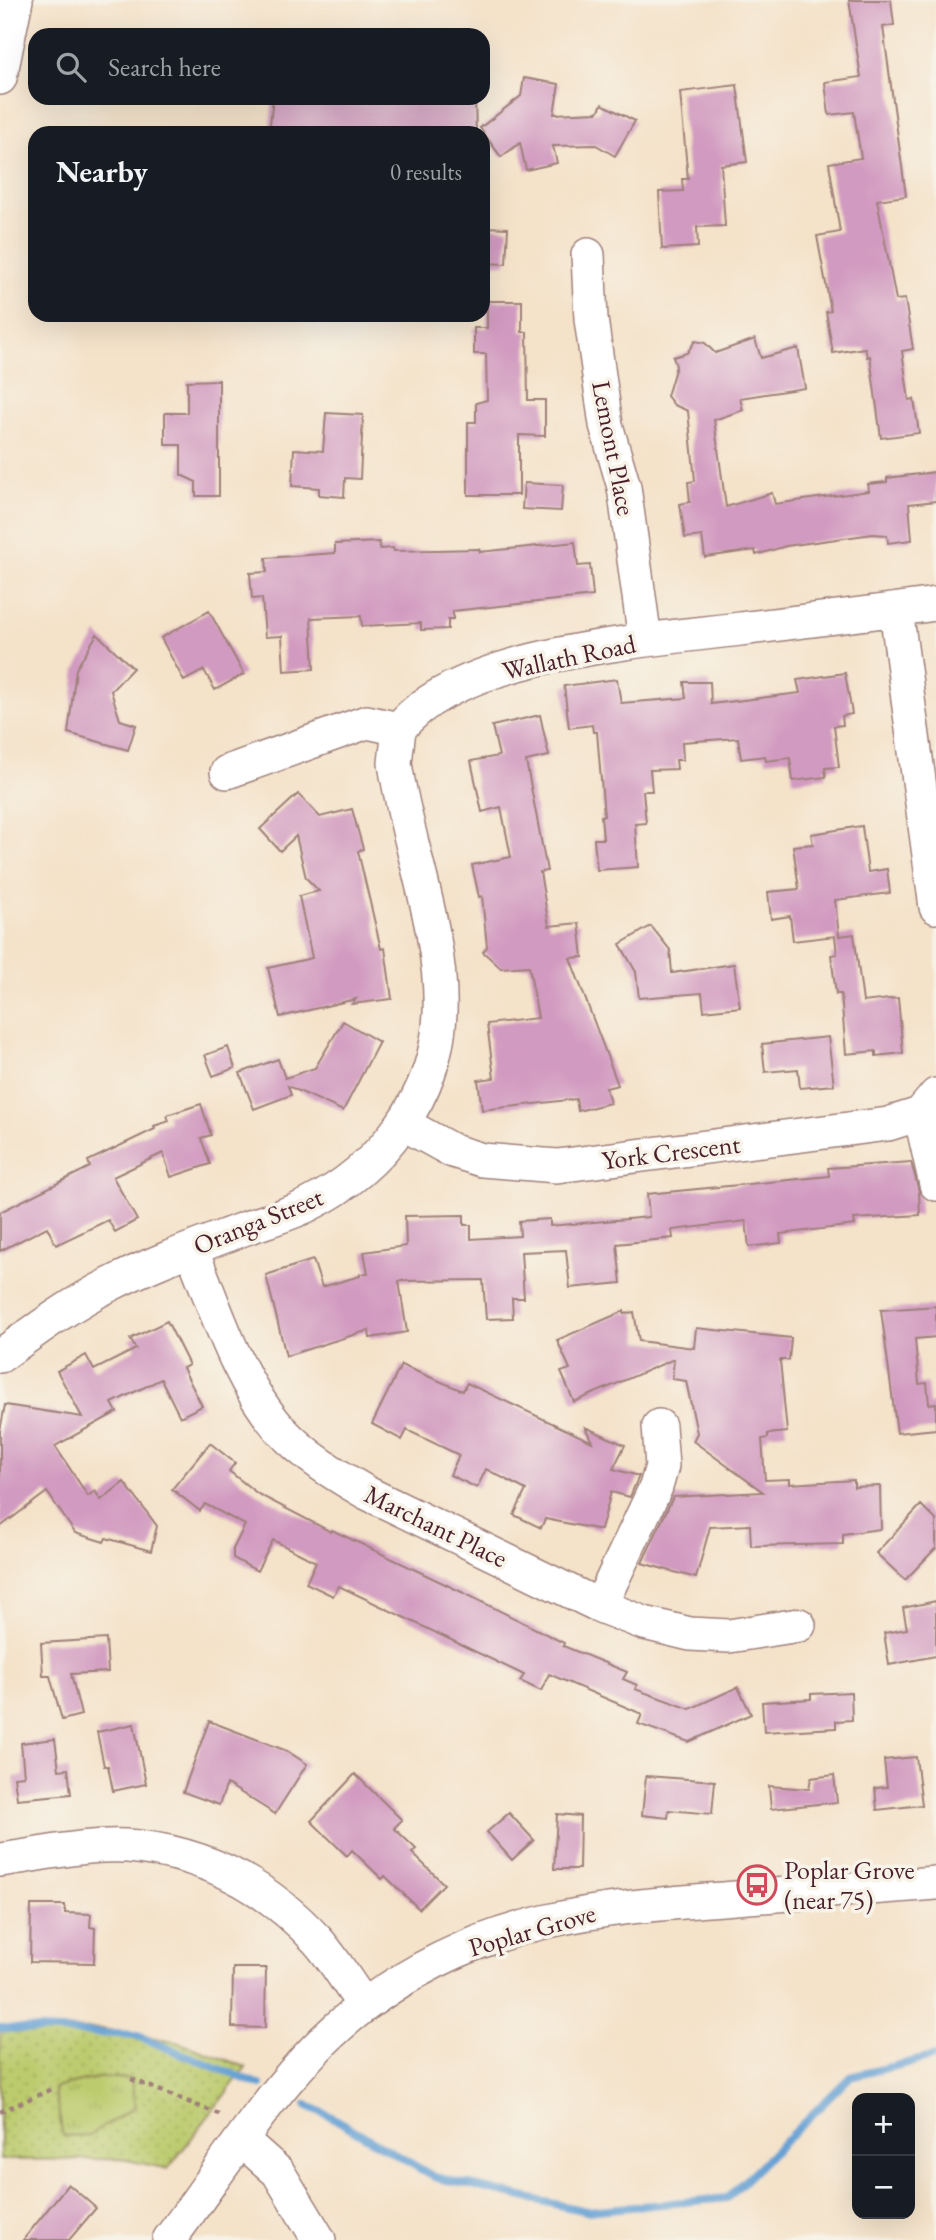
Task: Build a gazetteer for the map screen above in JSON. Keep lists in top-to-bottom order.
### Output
{
  "streets": {
    "street": [
      "Lemont Place",
      "Wallath Road",
      "York Crescent",
      "Oranga Street",
      "Marchant Place",
      "Poplar Grove"
    ]
  },
  "crossings": [
    ["Lemont Place", "Wallath Road"],
    ["Wallath Road", "Oranga Street"],
    ["York Crescent", "Oranga Street"],
    ["Oranga Street", "Marchant Place"]
  ],
  "places": {
    "bus stop": ["Poplar Grove (near 75)"]
  },
  "page": {
    "search": "Search here",
    "heading": ["Nearby", "0 results"],
    "map_buttons": ["+", "−"]
  }
}
